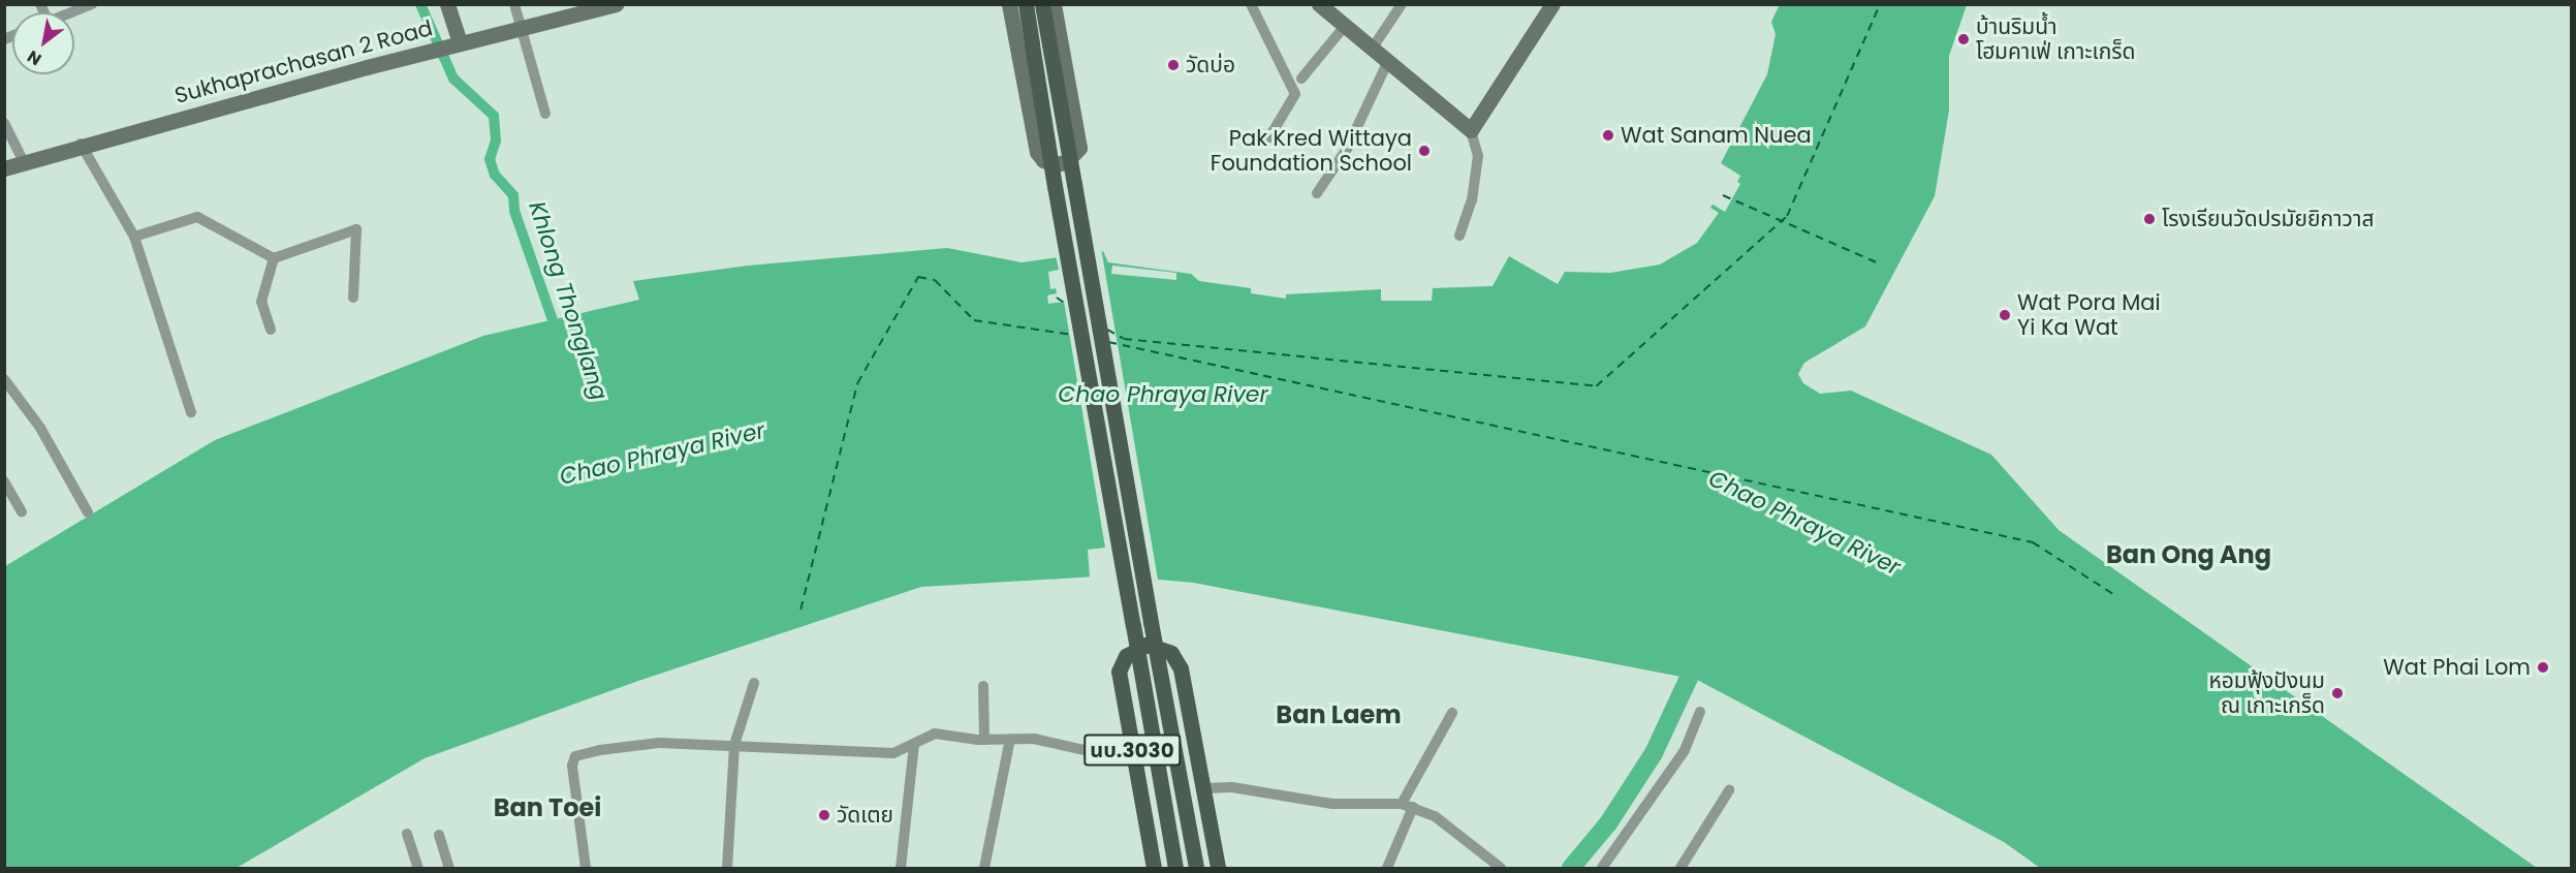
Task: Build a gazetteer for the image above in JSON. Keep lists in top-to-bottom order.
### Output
{
  "streets": {
    "main road": ["นบ.3030"],
    "street": ["Sukhaprachasan 2 Road"]
  },
  "districts": ["Ban Ong Ang", "Ban Laem", "Ban Toei"],
  "water": ["Khlong Thonglang", "Chao Phraya River"],
  "places": [
    "บ้านริมน้ำ โฮมคาเฟ่ เกาะเกร็ด",
    "วัดบ่อ",
    "Wat Sanam Nuea",
    "Pak Kred Wittaya Foundation School",
    "โรงเรียนวัดปรมัยยิกาวาส",
    "Wat Pora Mai Yi Ka Wat",
    "Wat Phai Lom",
    "หอมฟุ้งปังนม ณ เกาะเกร็ด",
    "วัดเตย"
  ],
  "north": "bottom left"
}
